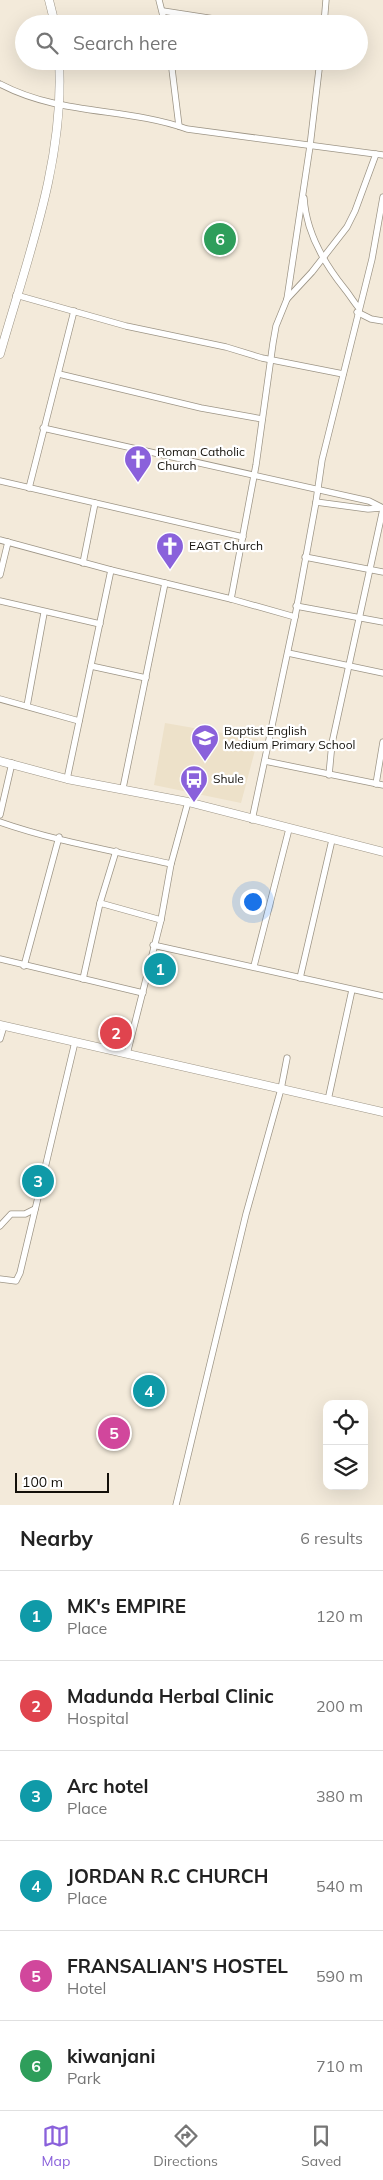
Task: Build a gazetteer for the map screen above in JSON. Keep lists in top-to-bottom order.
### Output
{
  "places": {
    "church": ["Roman Catholic Church", "EAGT Church"],
    "school or university": ["Baptist English Medium Primary School"],
    "bus stop": ["Shule"]
  },
  "scale_bar": "100 m",
  "page": {
    "search": "Search here",
    "pins": [
      "6",
      "1",
      "2",
      "3",
      "4",
      "5"
    ],
    "scale": "100 m",
    "heading": ["Nearby", "6 results"],
    "list": [
      {
        "mark": "1",
        "name": "MK's EMPIRE",
        "note": "Place",
        "value": "120 m"
      },
      {
        "mark": "2",
        "name": "Madunda Herbal Clinic",
        "note": "Hospital",
        "value": "200 m"
      },
      {
        "mark": "3",
        "name": "Arc hotel",
        "note": "Place",
        "value": "380 m"
      },
      {
        "mark": "4",
        "name": "JORDAN R.C CHURCH",
        "note": "Place",
        "value": "540 m"
      },
      {
        "mark": "5",
        "name": "FRANSALIAN'S HOSTEL",
        "note": "Hotel",
        "value": "590 m"
      },
      {
        "mark": "6",
        "name": "kiwanjani",
        "note": "Park",
        "value": "710 m"
      }
    ],
    "nav": ["Map", "Directions", "Saved"]
  }
}
